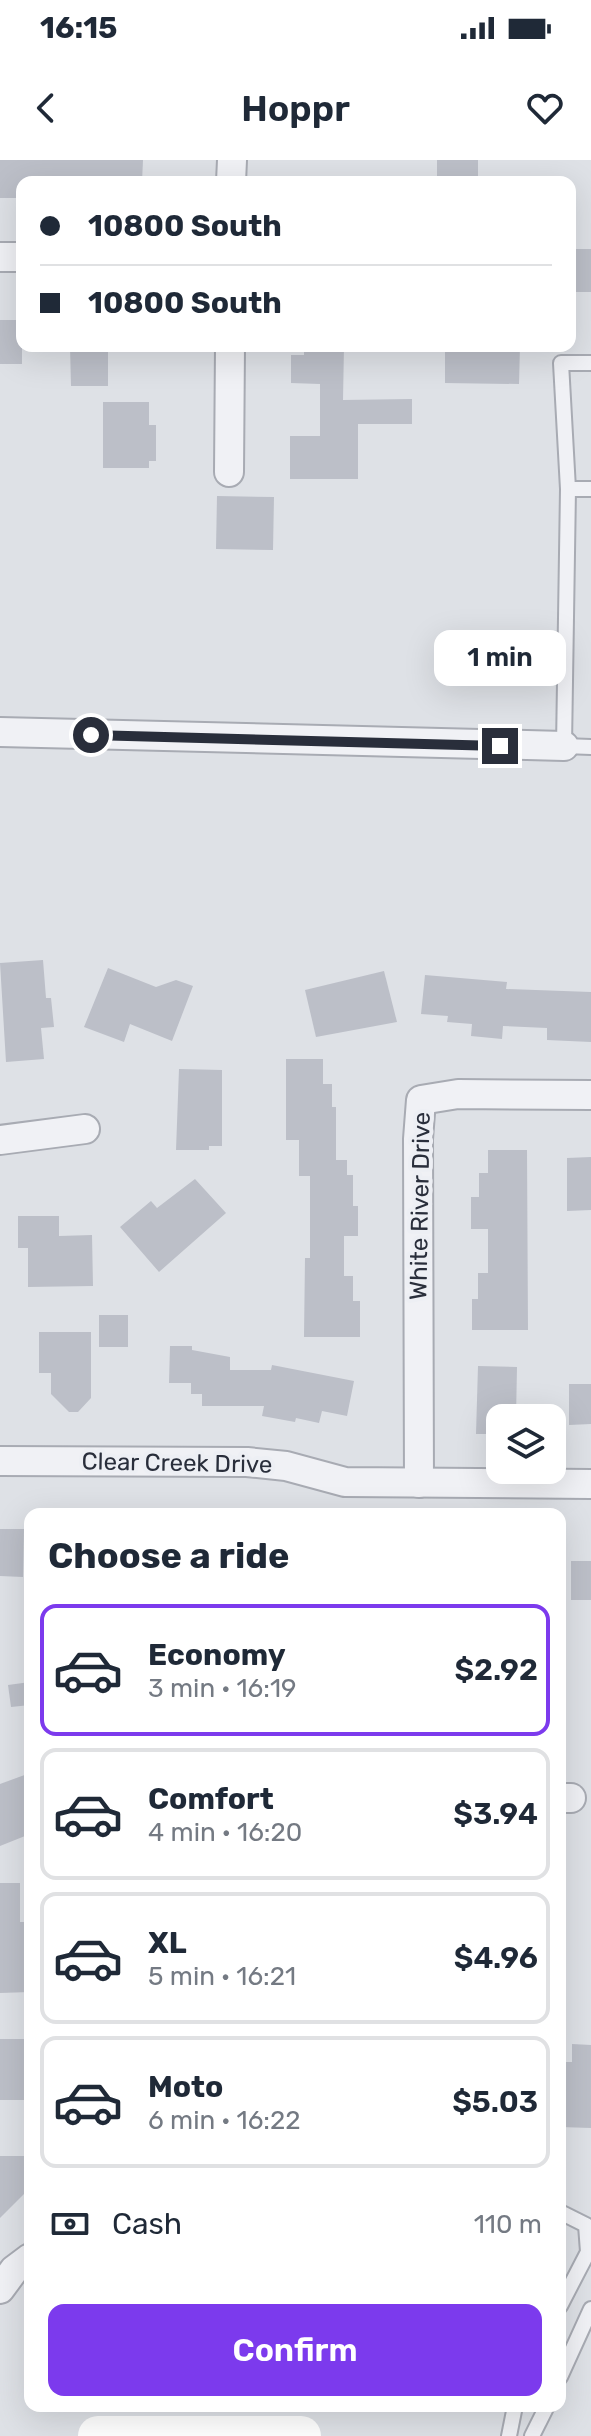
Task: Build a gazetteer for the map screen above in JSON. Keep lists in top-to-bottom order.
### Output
{
  "streets": {
    "street": ["White River Drive", "Clear Creek Drive"]
  },
  "crossings": [
    ["White River Drive", "Clear Creek Drive"]
  ],
  "page": {
    "status": "16:15",
    "header": "Hoppr",
    "banner": ["10800 South", "10800 South"],
    "bubble": "1 min",
    "heading": "Choose a ride",
    "list": [
      {
        "name": "Economy",
        "note": "3 min · 16:19",
        "value": "$2.92"
      },
      {
        "name": "Comfort",
        "note": "4 min · 16:20",
        "value": "$3.94"
      },
      {
        "name": "XL",
        "note": "5 min · 16:21",
        "value": "$4.96"
      },
      {
        "name": "Moto",
        "note": "6 min · 16:22",
        "value": "$5.03"
      }
    ],
    "pay": ["Cash", "110 m"],
    "buttons": "Confirm"
  }
}
